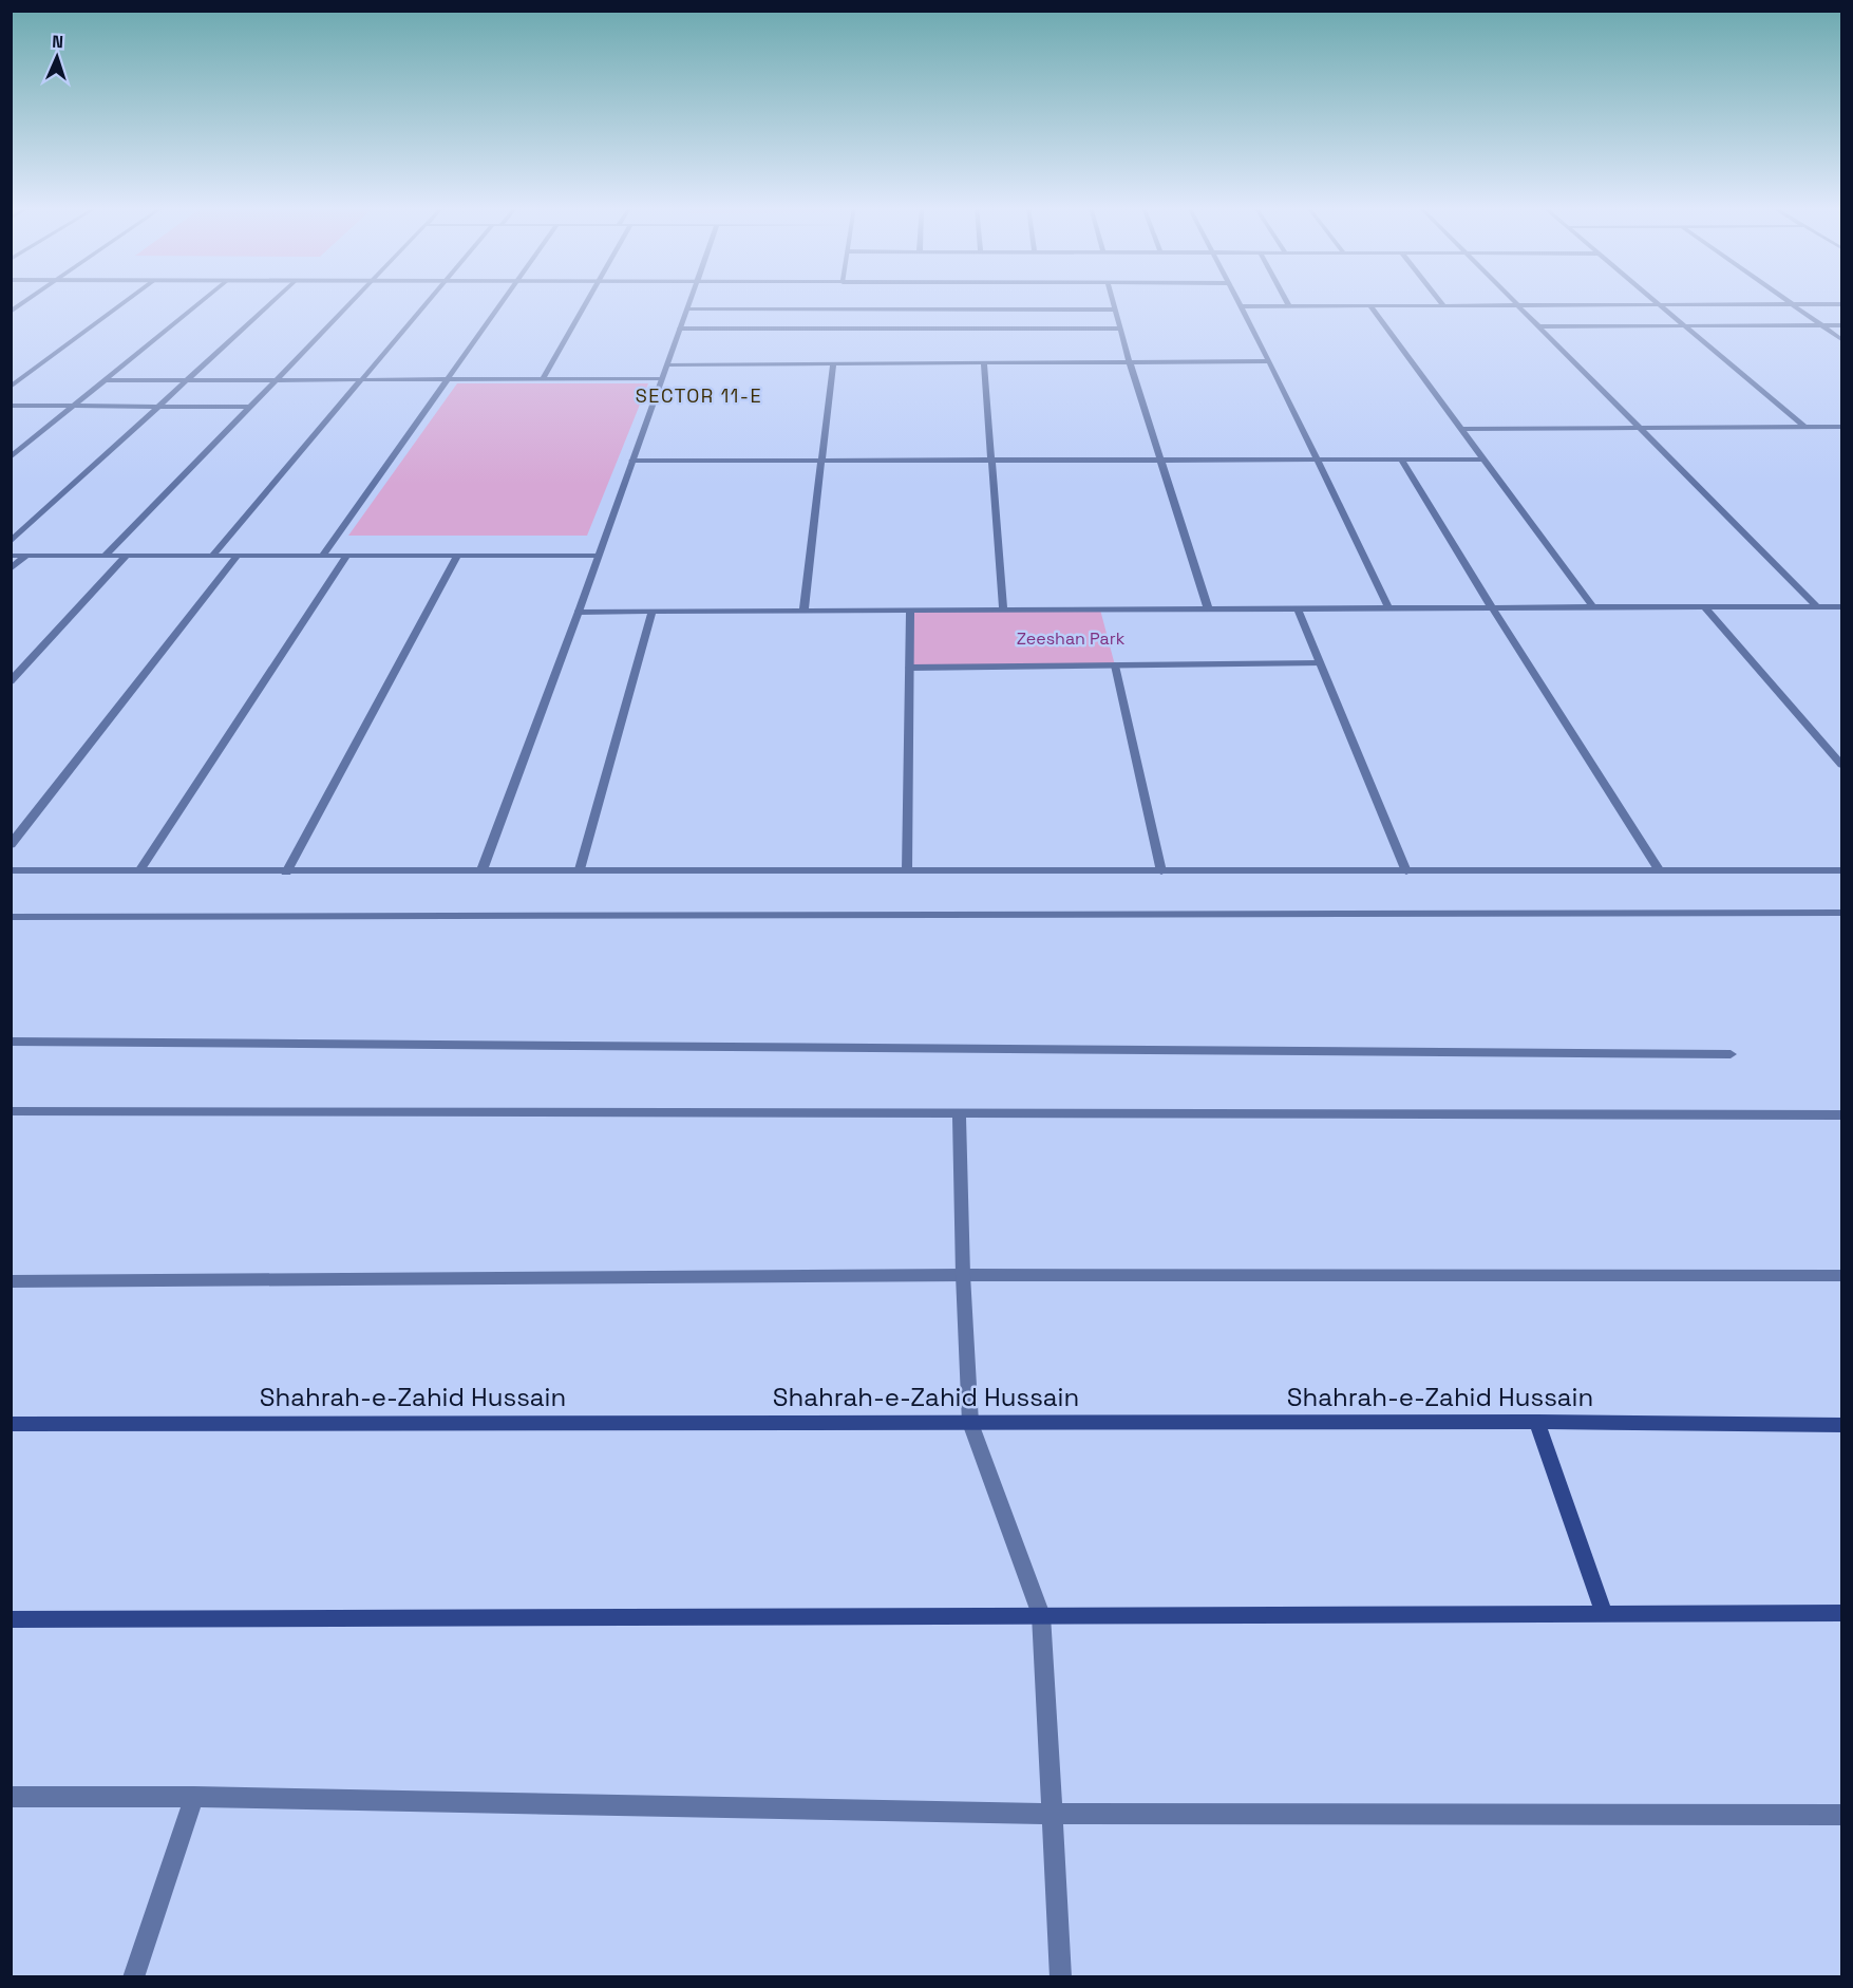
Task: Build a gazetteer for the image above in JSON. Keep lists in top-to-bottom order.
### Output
{
  "streets": {
    "main road": ["Shahrah-e-Zahid Hussain"]
  },
  "districts": ["SECTOR 11-E"],
  "parks": ["Zeeshan Park"],
  "north": "top"
}
